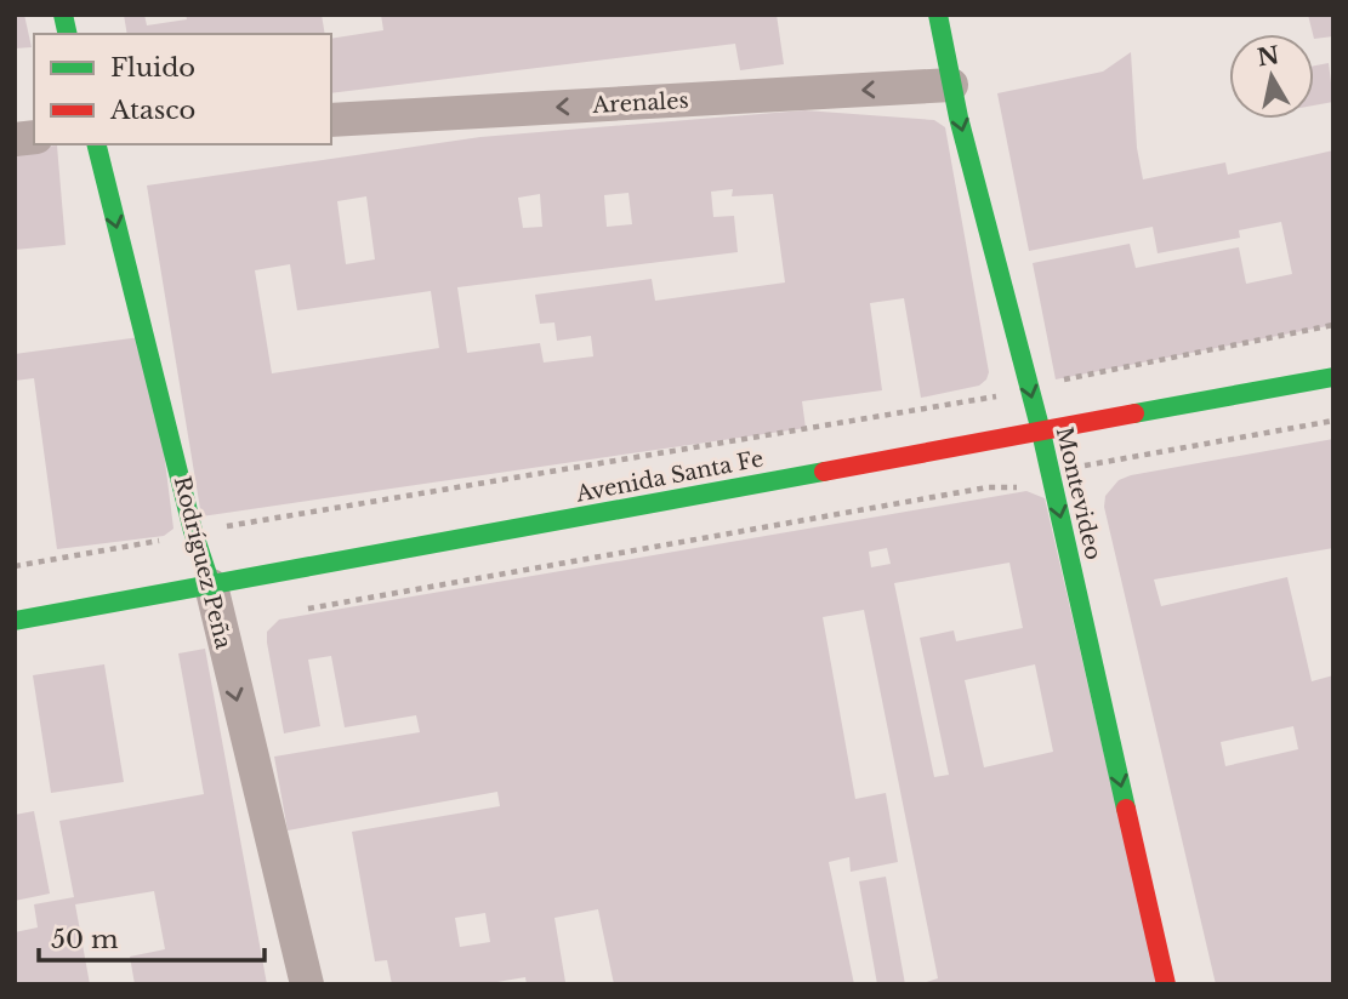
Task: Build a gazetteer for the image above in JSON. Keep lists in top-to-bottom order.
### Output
{
  "streets": {
    "street": [
      "Arenales",
      "Avenida Santa Fe",
      "Montevideo",
      "Rodríguez Peña"
    ]
  },
  "crossings": [
    ["Arenales", "Montevideo"],
    ["Avenida Santa Fe", "Montevideo"],
    ["Avenida Santa Fe", "Rodríguez Peña"]
  ],
  "one_way": ["Arenales", "Montevideo", "Rodríguez Peña"],
  "legend": ["Fluido", "Atasco"],
  "scale_bar": "50 m",
  "north": "top"
}
